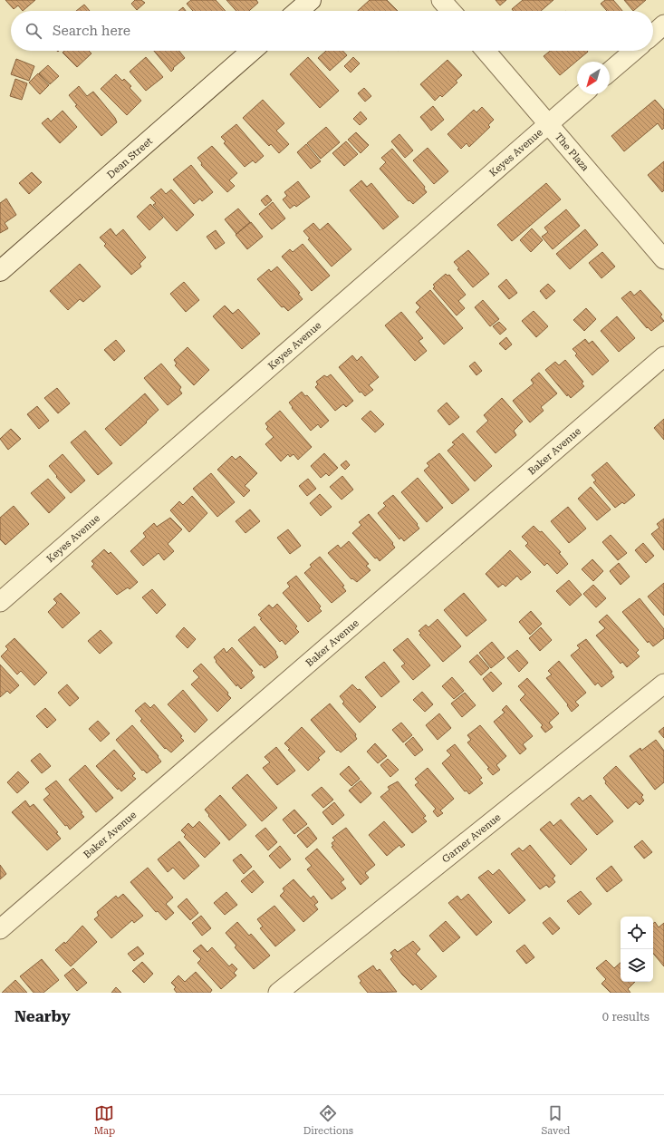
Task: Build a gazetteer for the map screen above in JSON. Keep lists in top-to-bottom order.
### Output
{
  "streets": {
    "street": [
      "The Plaza",
      "Keyes Avenue",
      "Dean Street",
      "Baker Avenue",
      "Garner Avenue"
    ]
  },
  "crossings": [
    ["The Plaza", "Keyes Avenue"]
  ],
  "north": "bottom left",
  "page": {
    "search": "Search here",
    "heading": ["Nearby", "0 results"],
    "nav": ["Map", "Directions", "Saved"]
  }
}
